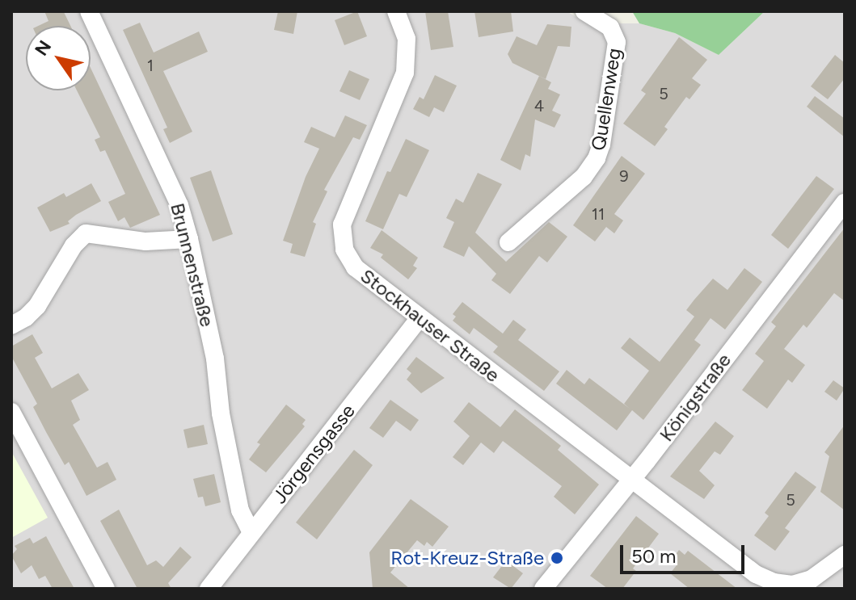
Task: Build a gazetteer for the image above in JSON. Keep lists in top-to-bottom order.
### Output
{
  "streets": {
    "street": [
      "Quellenweg",
      "Brunnenstraße",
      "Stockhauser Straße",
      "Königstraße",
      "Jörgensgasse"
    ]
  },
  "crossings": [
    ["Brunnenstraße", "Jörgensgasse"],
    ["Stockhauser Straße", "Königstraße"],
    ["Stockhauser Straße", "Jörgensgasse"]
  ],
  "places": ["Rot-Kreuz-Straße"],
  "house_numbers": [
    "1",
    "5",
    "4",
    "9",
    "11",
    "5"
  ],
  "scale_bar": "50 m",
  "north": "top left"
}
